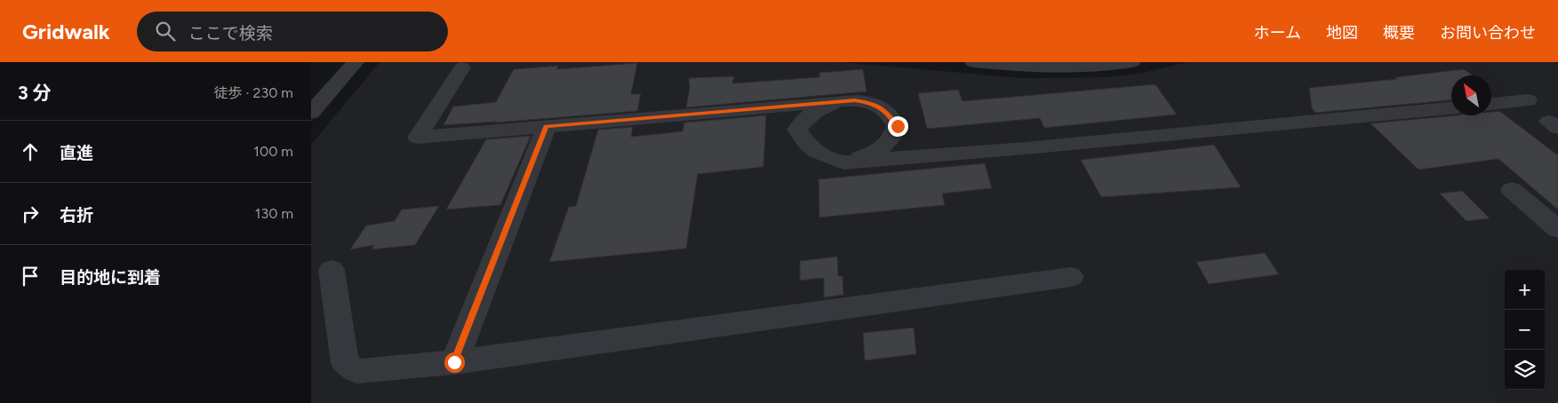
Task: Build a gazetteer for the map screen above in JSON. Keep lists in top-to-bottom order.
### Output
{
  "north": "top left",
  "page": {
    "header": "Gridwalk",
    "search": "ここで検索",
    "nav": [
      "ホーム",
      "地図",
      "概要",
      "お問い合わせ"
    ],
    "heading": ["3 分", "徒歩 · 230 m"],
    "list": [
      ["直進", "100 m"],
      ["右折", "130 m"],
      "目的地に到着"
    ],
    "map_buttons": ["+", "−"]
  }
}
